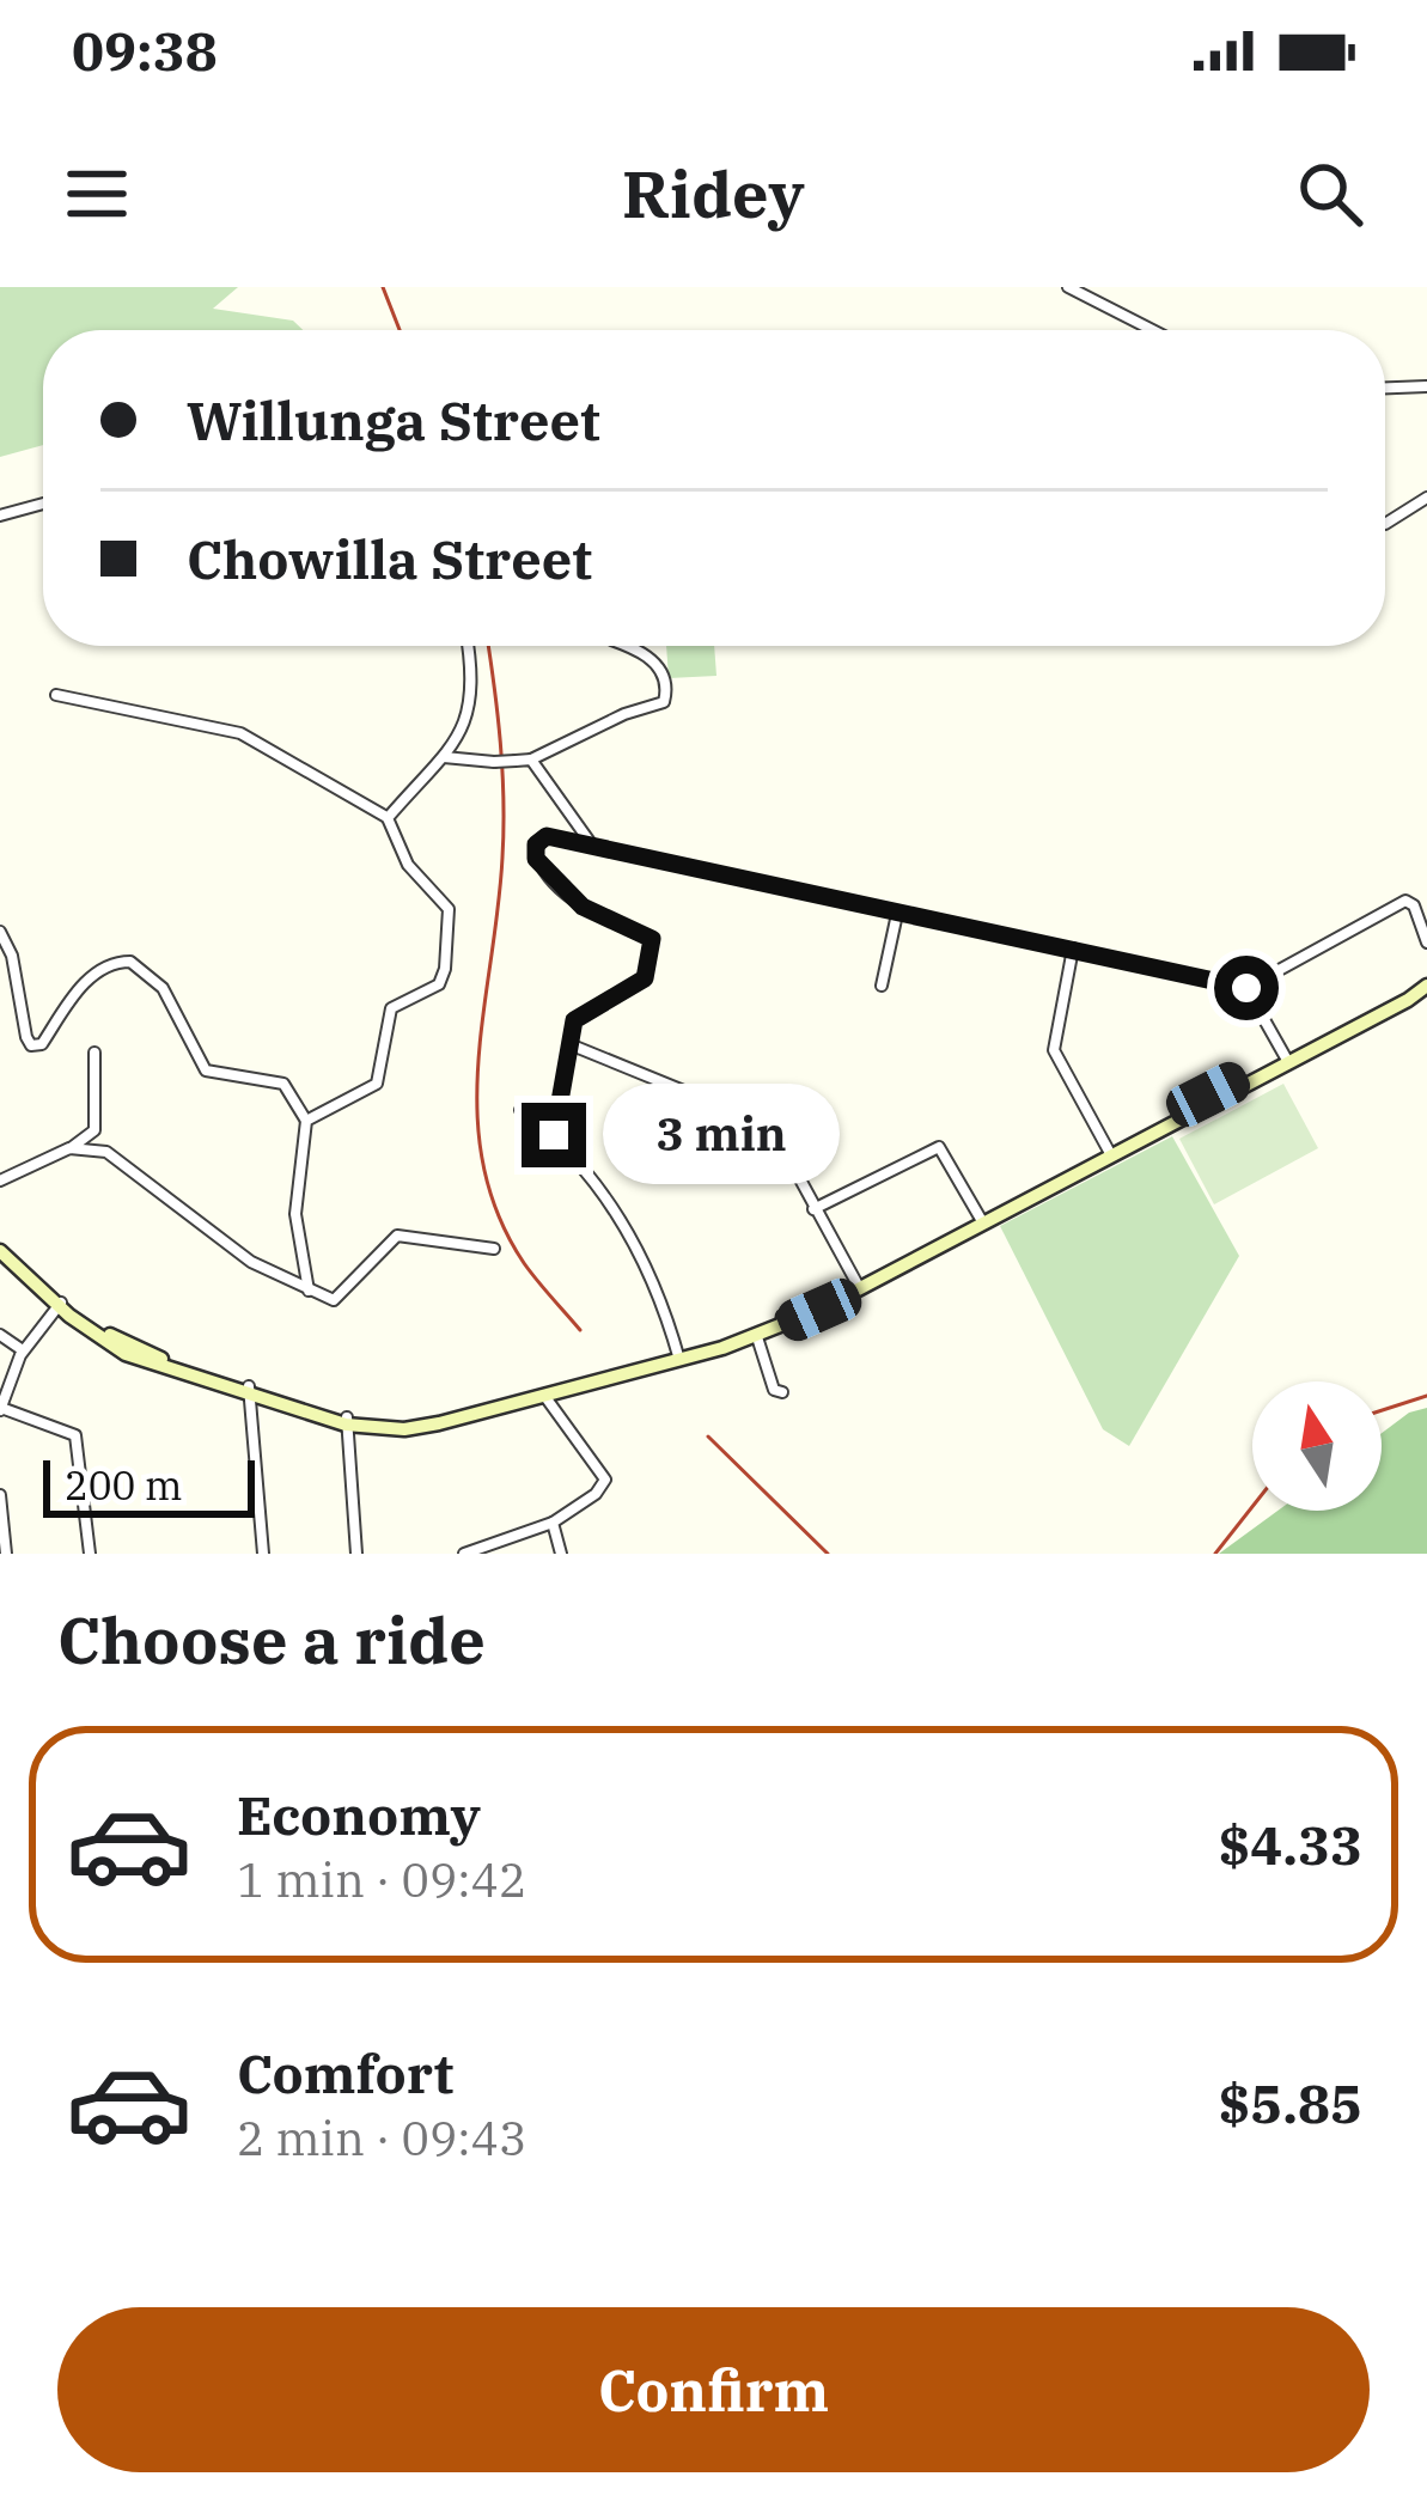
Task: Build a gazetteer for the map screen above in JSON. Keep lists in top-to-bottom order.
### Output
{
  "scale_bar": "200 m",
  "north": "top",
  "page": {
    "status": "09:38",
    "header": "Ridey",
    "banner": ["Willunga Street", "Chowilla Street"],
    "bubble": "3 min",
    "scale": "200 m",
    "heading": "Choose a ride",
    "list": [
      {
        "name": "Economy",
        "note": "1 min · 09:42",
        "value": "$4.33"
      },
      {
        "name": "Comfort",
        "note": "2 min · 09:43",
        "value": "$5.85"
      }
    ],
    "buttons": "Confirm"
  }
}
